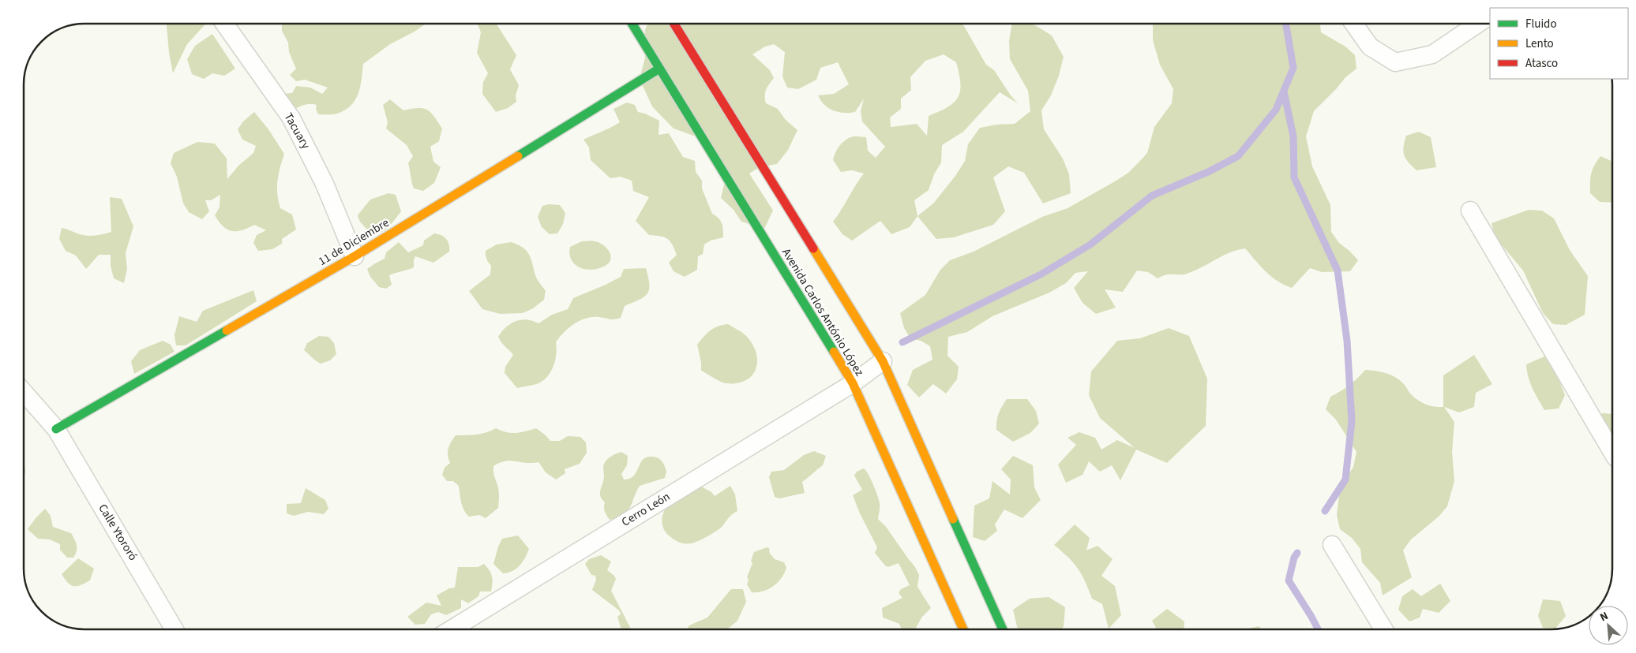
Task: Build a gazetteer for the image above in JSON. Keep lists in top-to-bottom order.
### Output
{
  "streets": {
    "main road": ["11 de Diciembre", "Avenida Carlos António López"],
    "street": ["Tacuary", "Cerro León", "Calle Ytororó"]
  },
  "crossings": [
    ["Tacuary", "11 de Diciembre"],
    ["11 de Diciembre", "Avenida Carlos António López"],
    ["11 de Diciembre", "Calle Ytororó"],
    ["Avenida Carlos António López", "Cerro León"]
  ],
  "legend": ["Fluido", "Lento", "Atasco"],
  "north": "top left"
}
